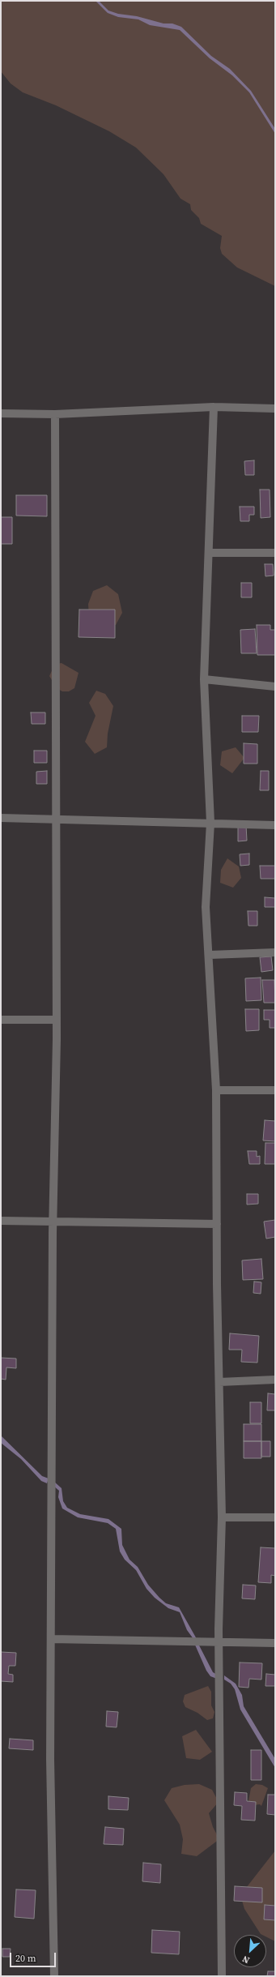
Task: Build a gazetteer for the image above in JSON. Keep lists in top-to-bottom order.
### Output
{
  "scale_bar": "20 m",
  "north": "bottom left"
}
